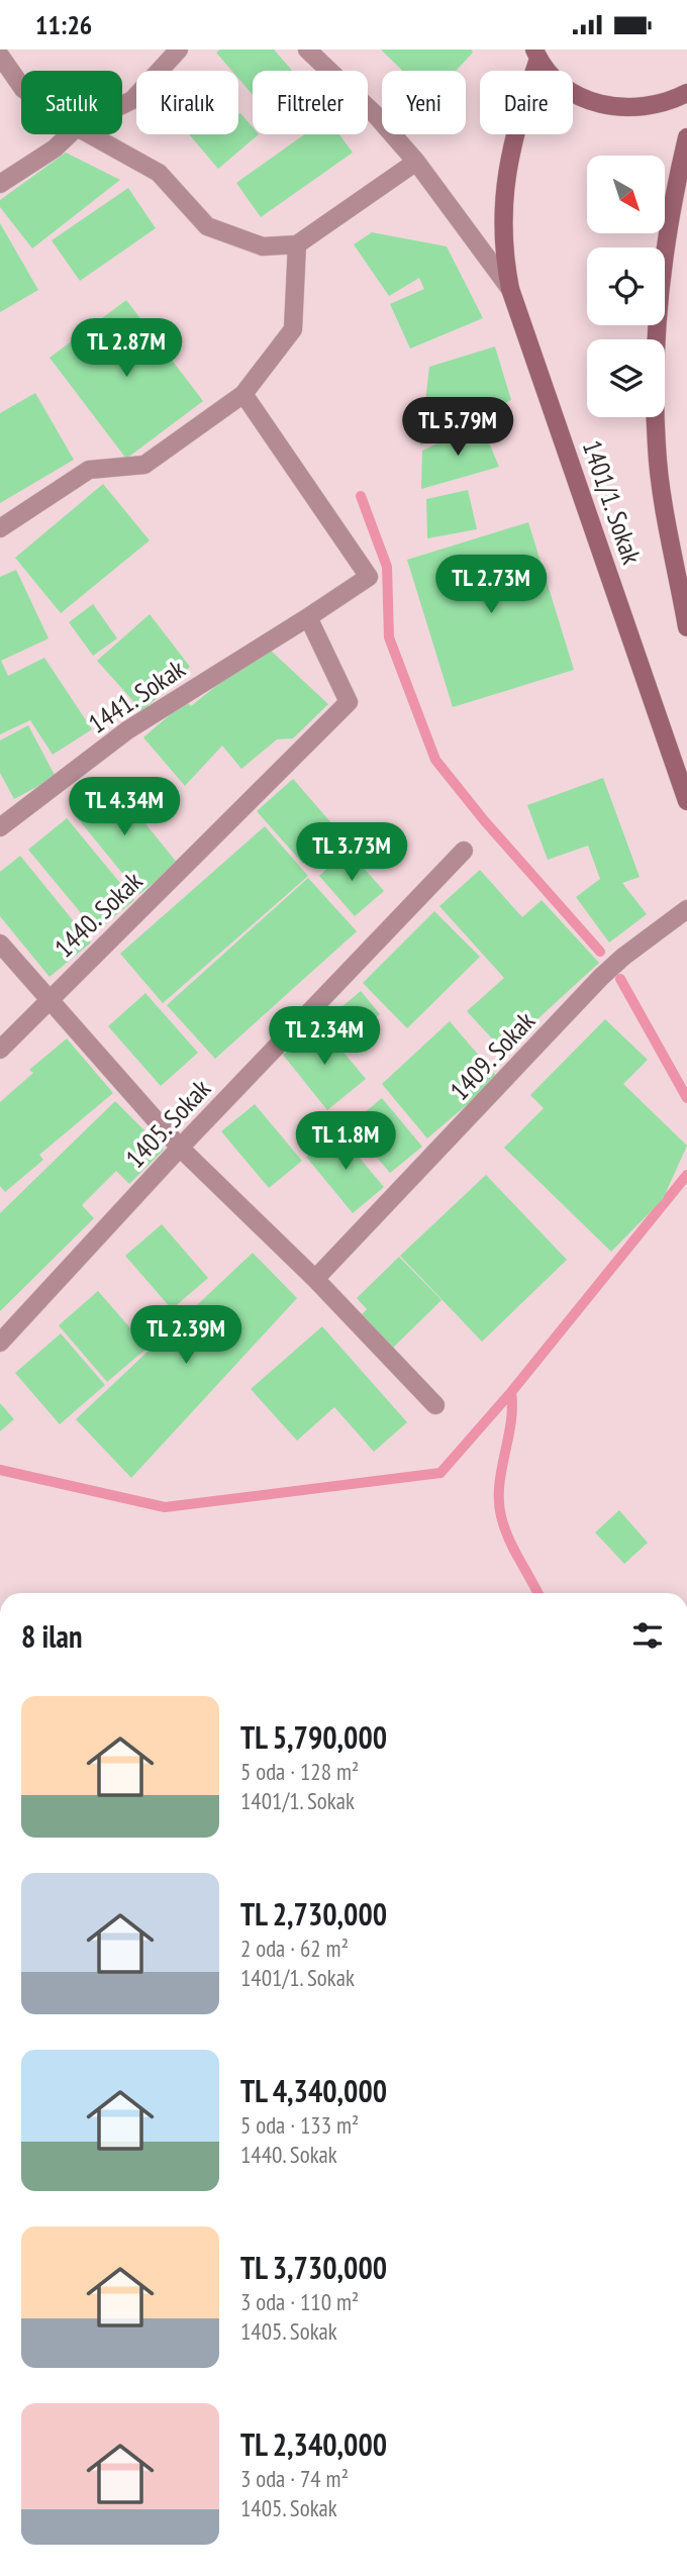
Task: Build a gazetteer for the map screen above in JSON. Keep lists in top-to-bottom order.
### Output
{
  "streets": {
    "main road": ["1401/1. Sokak"],
    "street": [
      "1441. Sokak",
      "1440. Sokak",
      "1409. Sokak",
      "1405. Sokak"
    ]
  },
  "crossings": [
    ["1441. Sokak", "1440. Sokak"]
  ],
  "north": "bottom right",
  "page": {
    "status": "11:26",
    "chip": [
      "Satılık",
      "Kiralık",
      "Filtreler",
      "Yeni",
      "Daire"
    ],
    "price": [
      "TL 2.87M",
      "TL 5.79M",
      "TL 2.73M",
      "TL 4.34M",
      "TL 3.73M",
      "TL 2.34M",
      "TL 1.8M",
      "TL 2.39M"
    ],
    "heading": "8 ilan",
    "list": [
      {
        "name": "TL 5,790,000",
        "note": "5 oda · 128 m² · 1401/1. Sokak"
      },
      {
        "name": "TL 2,730,000",
        "note": "2 oda · 62 m² · 1401/1. Sokak"
      },
      {
        "name": "TL 4,340,000",
        "note": "5 oda · 133 m² · 1440. Sokak"
      },
      {
        "name": "TL 3,730,000",
        "note": "3 oda · 110 m² · 1405. Sokak"
      },
      {
        "name": "TL 2,340,000",
        "note": "3 oda · 74 m² · 1405. Sokak"
      }
    ]
  }
}
